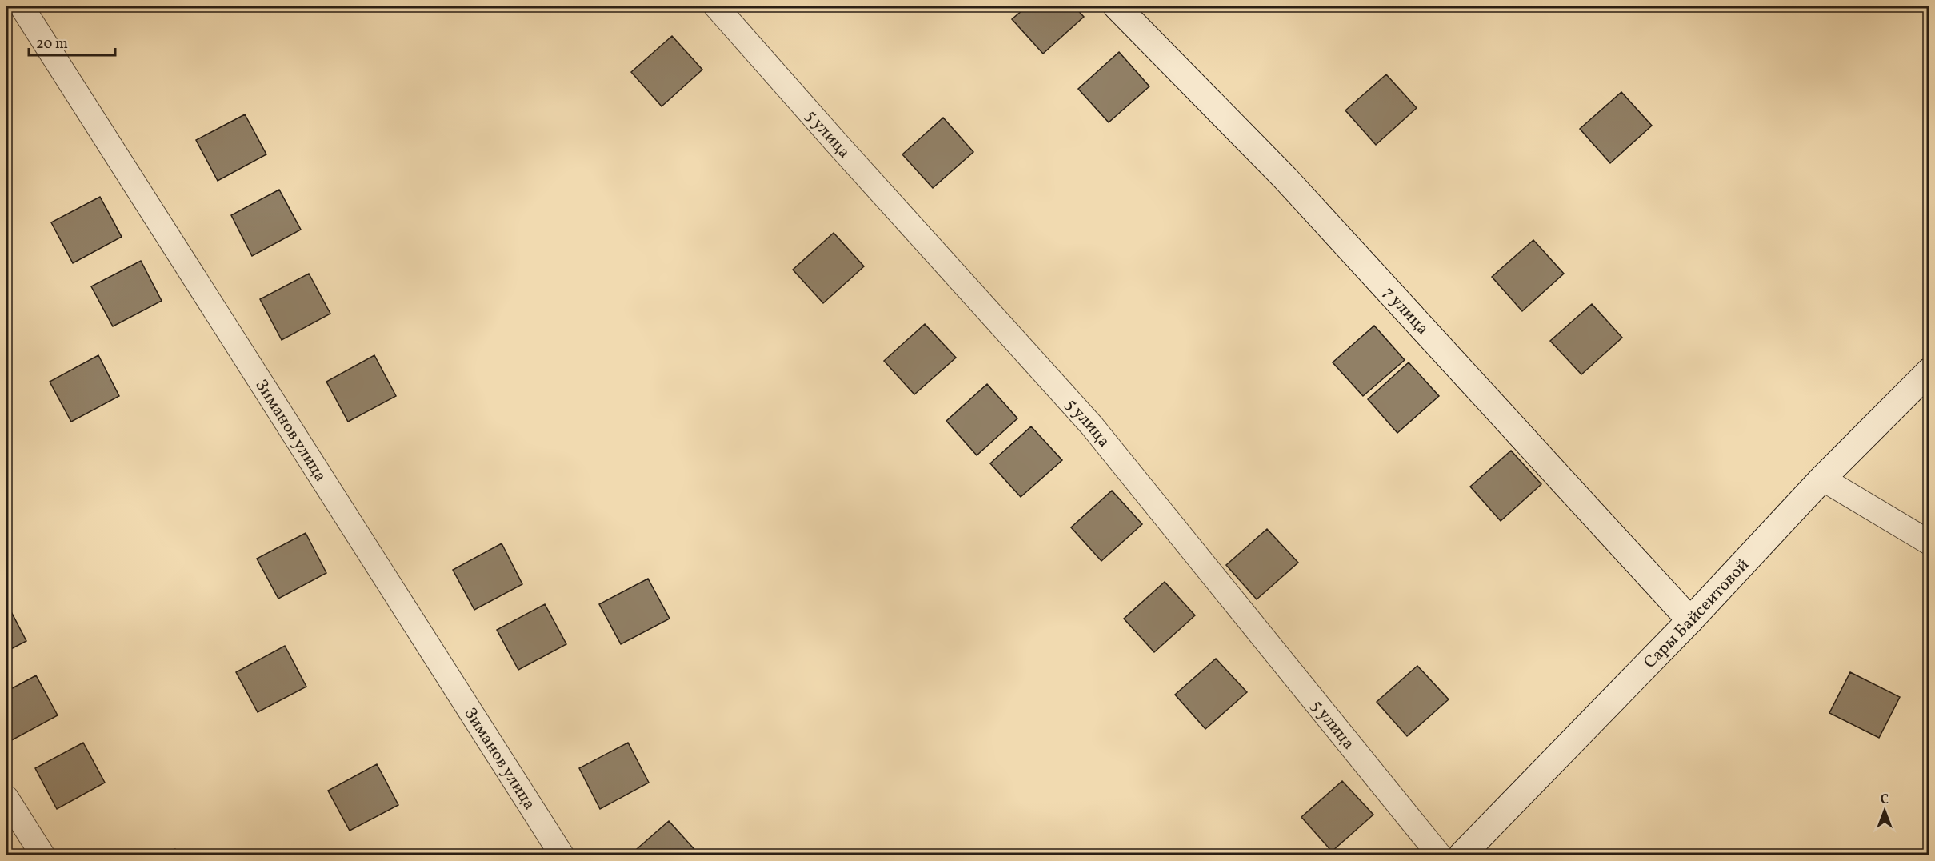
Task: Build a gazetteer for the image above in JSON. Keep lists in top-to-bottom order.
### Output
{
  "streets": {
    "street": [
      "5 улица",
      "7 улица",
      "Зиманов улица",
      "Сары Байсеитовой"
    ]
  },
  "crossings": [
    ["7 улица", "Сары Байсеитовой"]
  ],
  "scale_bar": "20 m",
  "north": "top"
}
